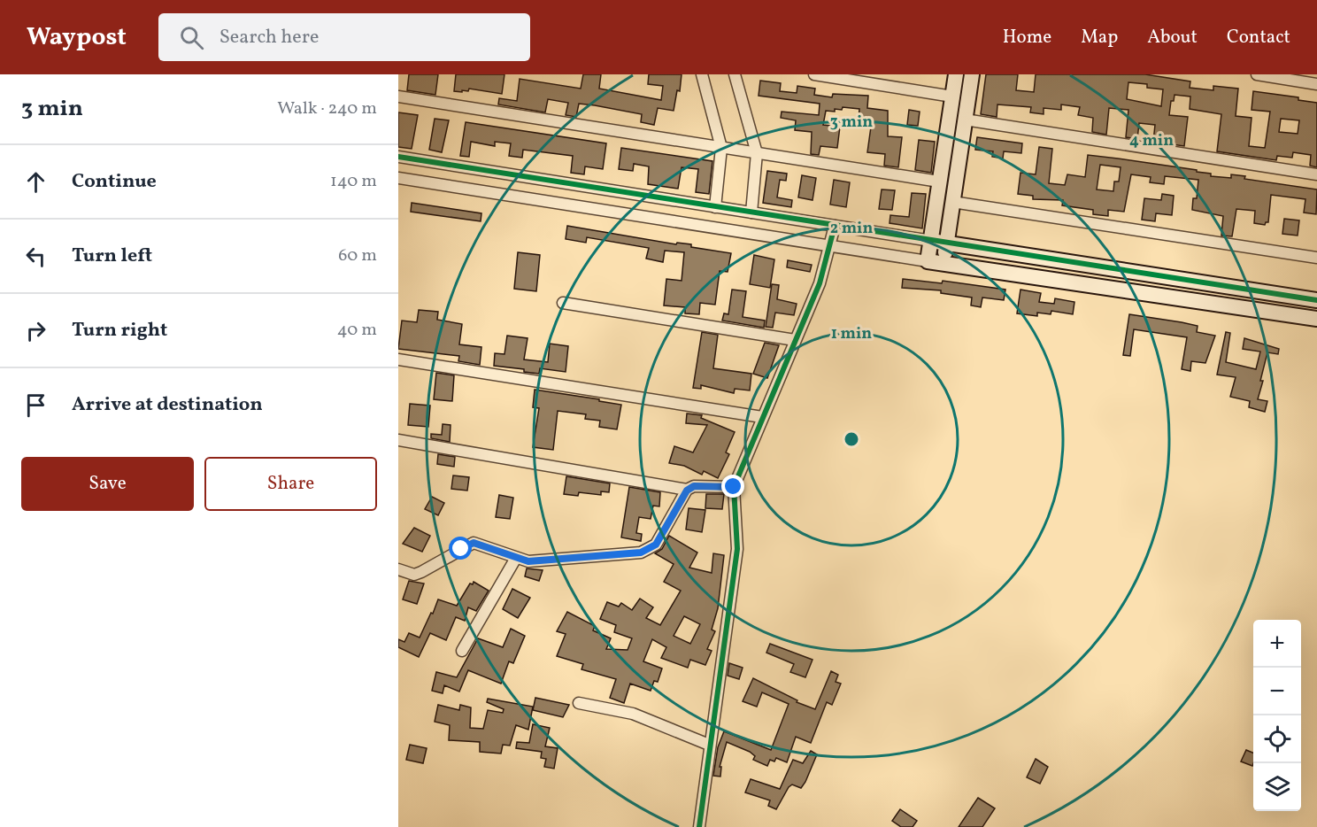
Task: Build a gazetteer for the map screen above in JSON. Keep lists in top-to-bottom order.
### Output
{
  "page": {
    "header": "Waypost",
    "search": "Search here",
    "nav": [
      "Home",
      "Map",
      "About",
      "Contact"
    ],
    "heading": ["3 min", "Walk · 240 m"],
    "list": [
      ["Continue", "140 m"],
      ["Turn left", "60 m"],
      ["Turn right", "40 m"],
      "Arrive at destination"
    ],
    "buttons": ["Save", "Share"],
    "map_buttons": ["+", "−"]
  },
  "rings": [
    "3 min",
    "4 min",
    "2 min",
    "1 min"
  ]
}
